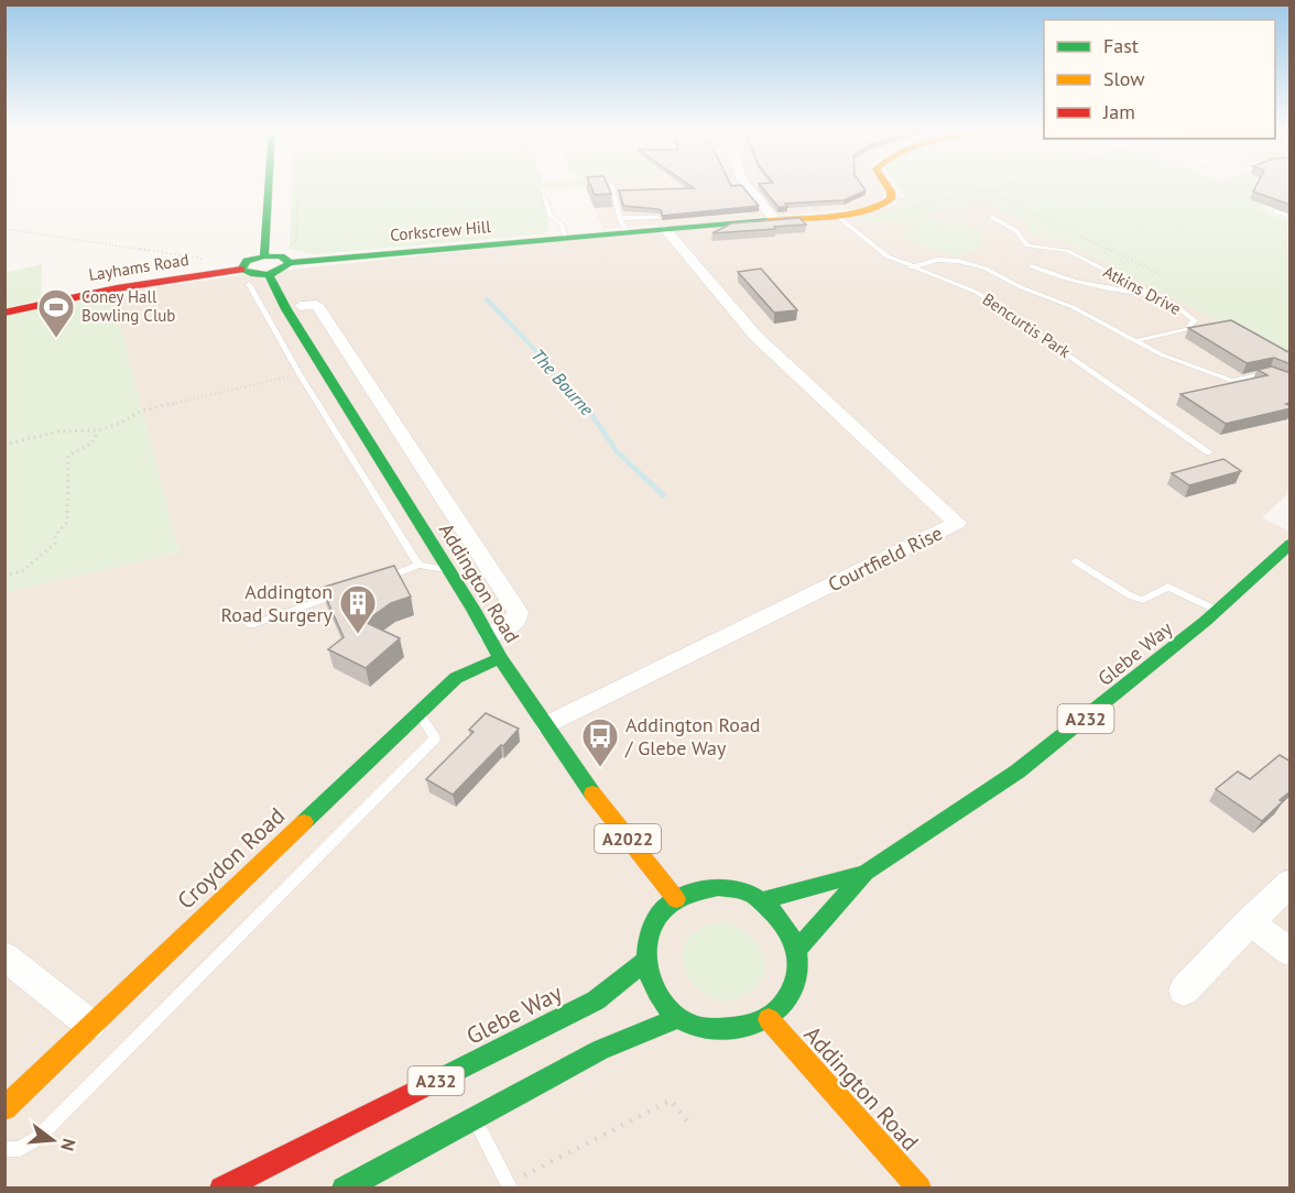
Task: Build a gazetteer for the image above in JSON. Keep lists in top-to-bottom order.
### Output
{
  "streets": {
    "main road": [
      "Corkscrew Hill",
      "Layhams Road",
      "Addington Road",
      "Glebe Way",
      "A232",
      "A2022",
      "Croydon Road"
    ],
    "street": ["Courtfield Rise"],
    "lane": ["Atkins Drive", "Bencurtis Park"]
  },
  "crossings": [
    ["Corkscrew Hill", "Bencurtis Park"],
    ["Corkscrew Hill", "Courtfield Rise"],
    ["Courtfield Rise", "Addington Road"],
    ["Addington Road", "Glebe Way"],
    ["Addington Road", "A232"],
    ["Addington Road", "Croydon Road"],
    ["Glebe Way", "A232"]
  ],
  "water": ["The Bourne"],
  "places": {
    "sports": ["Coney Hall Bowling Club"],
    "building": ["Addington Road Surgery"],
    "bus stop": ["Addington Road / Glebe Way"]
  },
  "legend": ["Fast", "Slow", "Jam"],
  "north": "right"
}
